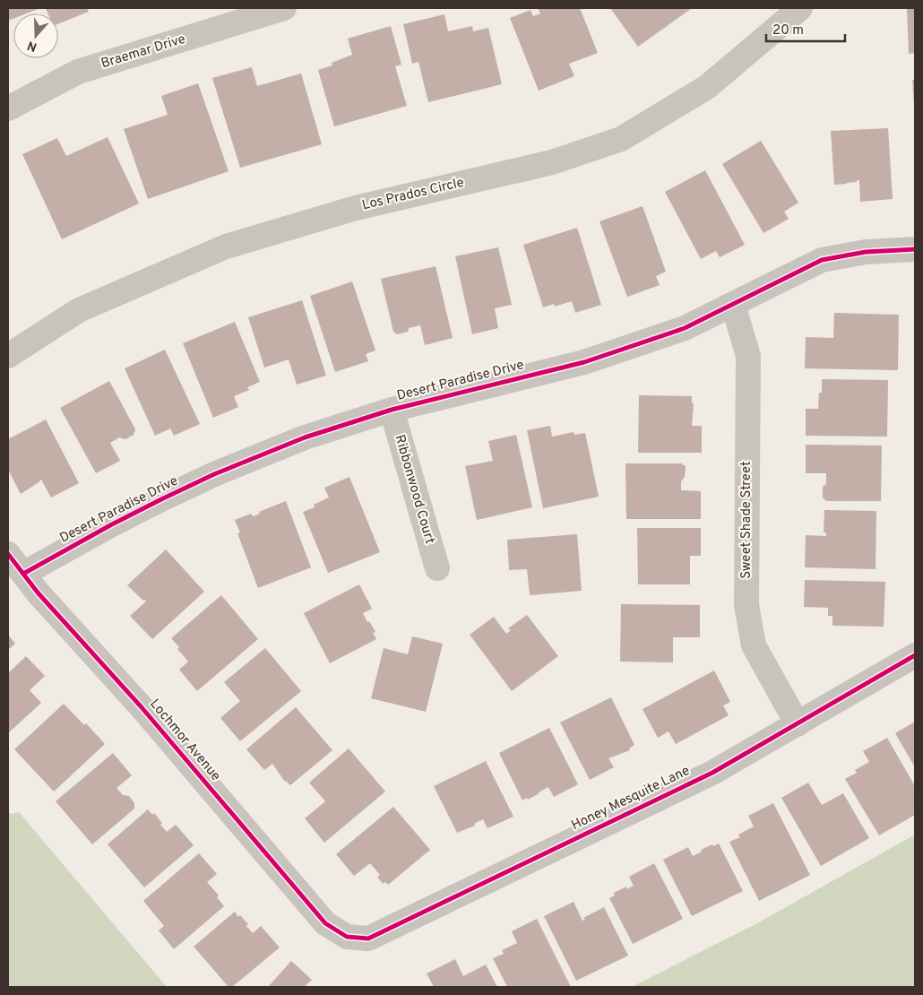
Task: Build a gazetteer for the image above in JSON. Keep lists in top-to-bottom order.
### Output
{
  "streets": {
    "street": [
      "Braemar Drive",
      "Los Prados Circle",
      "Desert Paradise Drive",
      "Ribbonwood Court",
      "Sweet Shade Street",
      "Lochmor Avenue",
      "Honey Mesquite Lane"
    ]
  },
  "crossings": [
    ["Desert Paradise Drive", "Ribbonwood Court"],
    ["Desert Paradise Drive", "Sweet Shade Street"],
    ["Desert Paradise Drive", "Lochmor Avenue"],
    ["Sweet Shade Street", "Honey Mesquite Lane"],
    ["Lochmor Avenue", "Honey Mesquite Lane"]
  ],
  "scale_bar": "20 m",
  "north": "bottom"
}
